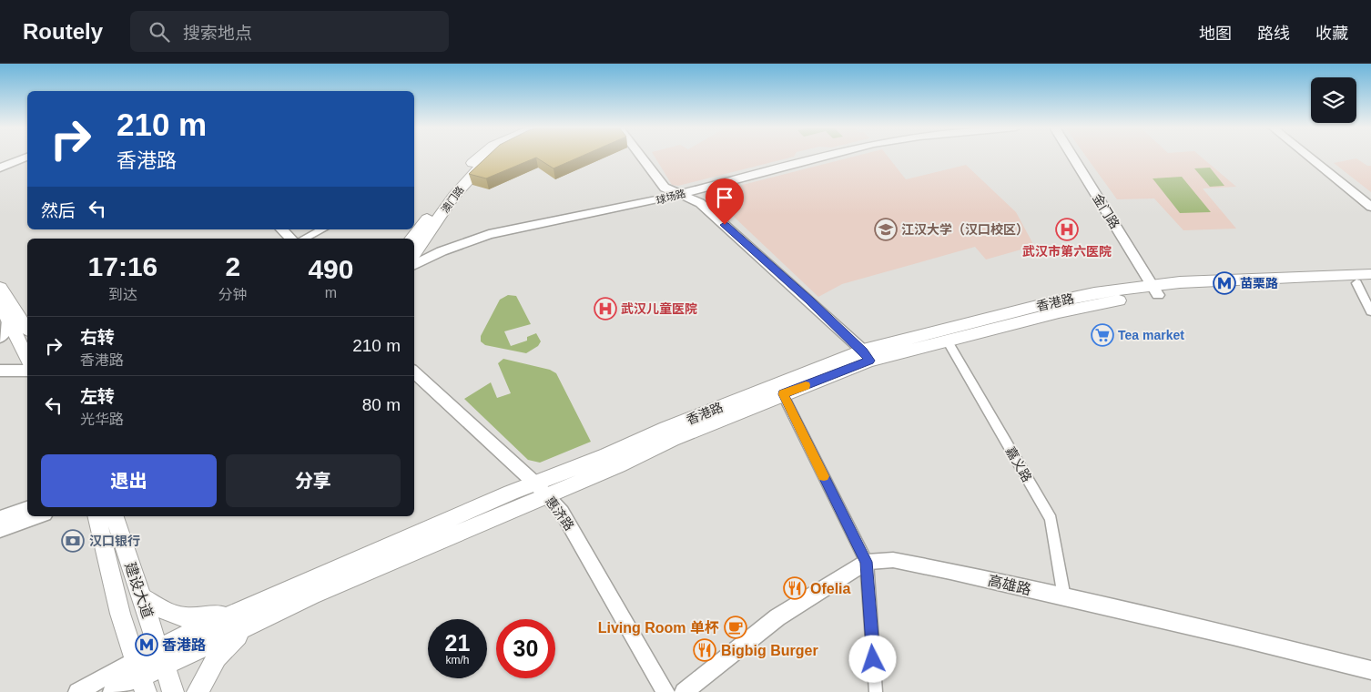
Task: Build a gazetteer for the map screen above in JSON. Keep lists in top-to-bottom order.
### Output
{
  "streets": {
    "main road": ["澳门路", "香港路", "建设大道"],
    "street": [
      "球场路",
      "金门路",
      "嘉义路",
      "惠济路",
      "高雄路"
    ]
  },
  "crossings": [
    ["金门路", "香港路"],
    ["香港路", "嘉义路"],
    ["香港路", "惠济路"],
    ["香港路", "建设大道"],
    ["嘉义路", "高雄路"]
  ],
  "places": {
    "school or university": ["江汉大学（汉口校区）"],
    "hospital": ["武汉市第六医院", "武汉儿童医院"],
    "metro station": ["苗栗路", "香港路"],
    "supermarket": ["Tea market"],
    "bank": ["汉口银行"],
    "restaurant": ["Ofelia", "Bigbig Burger"],
    "cafe": ["Living Room 单杯"]
  },
  "page": {
    "header": "Routely",
    "search": "搜索地点",
    "nav": ["地图", "路线", "收藏"],
    "turn": ["210 m", "香港路"],
    "then": "然后",
    "eta": [
      "17:16",
      "到达",
      "2",
      "分钟",
      "490",
      "m"
    ],
    "list": [
      {
        "name": "右转",
        "note": "香港路",
        "value": "210 m"
      },
      {
        "name": "左转",
        "note": "光华路",
        "value": "80 m"
      }
    ],
    "buttons": ["退出", "分享"],
    "speed": "21 km/h",
    "limit": "30"
  }
}
